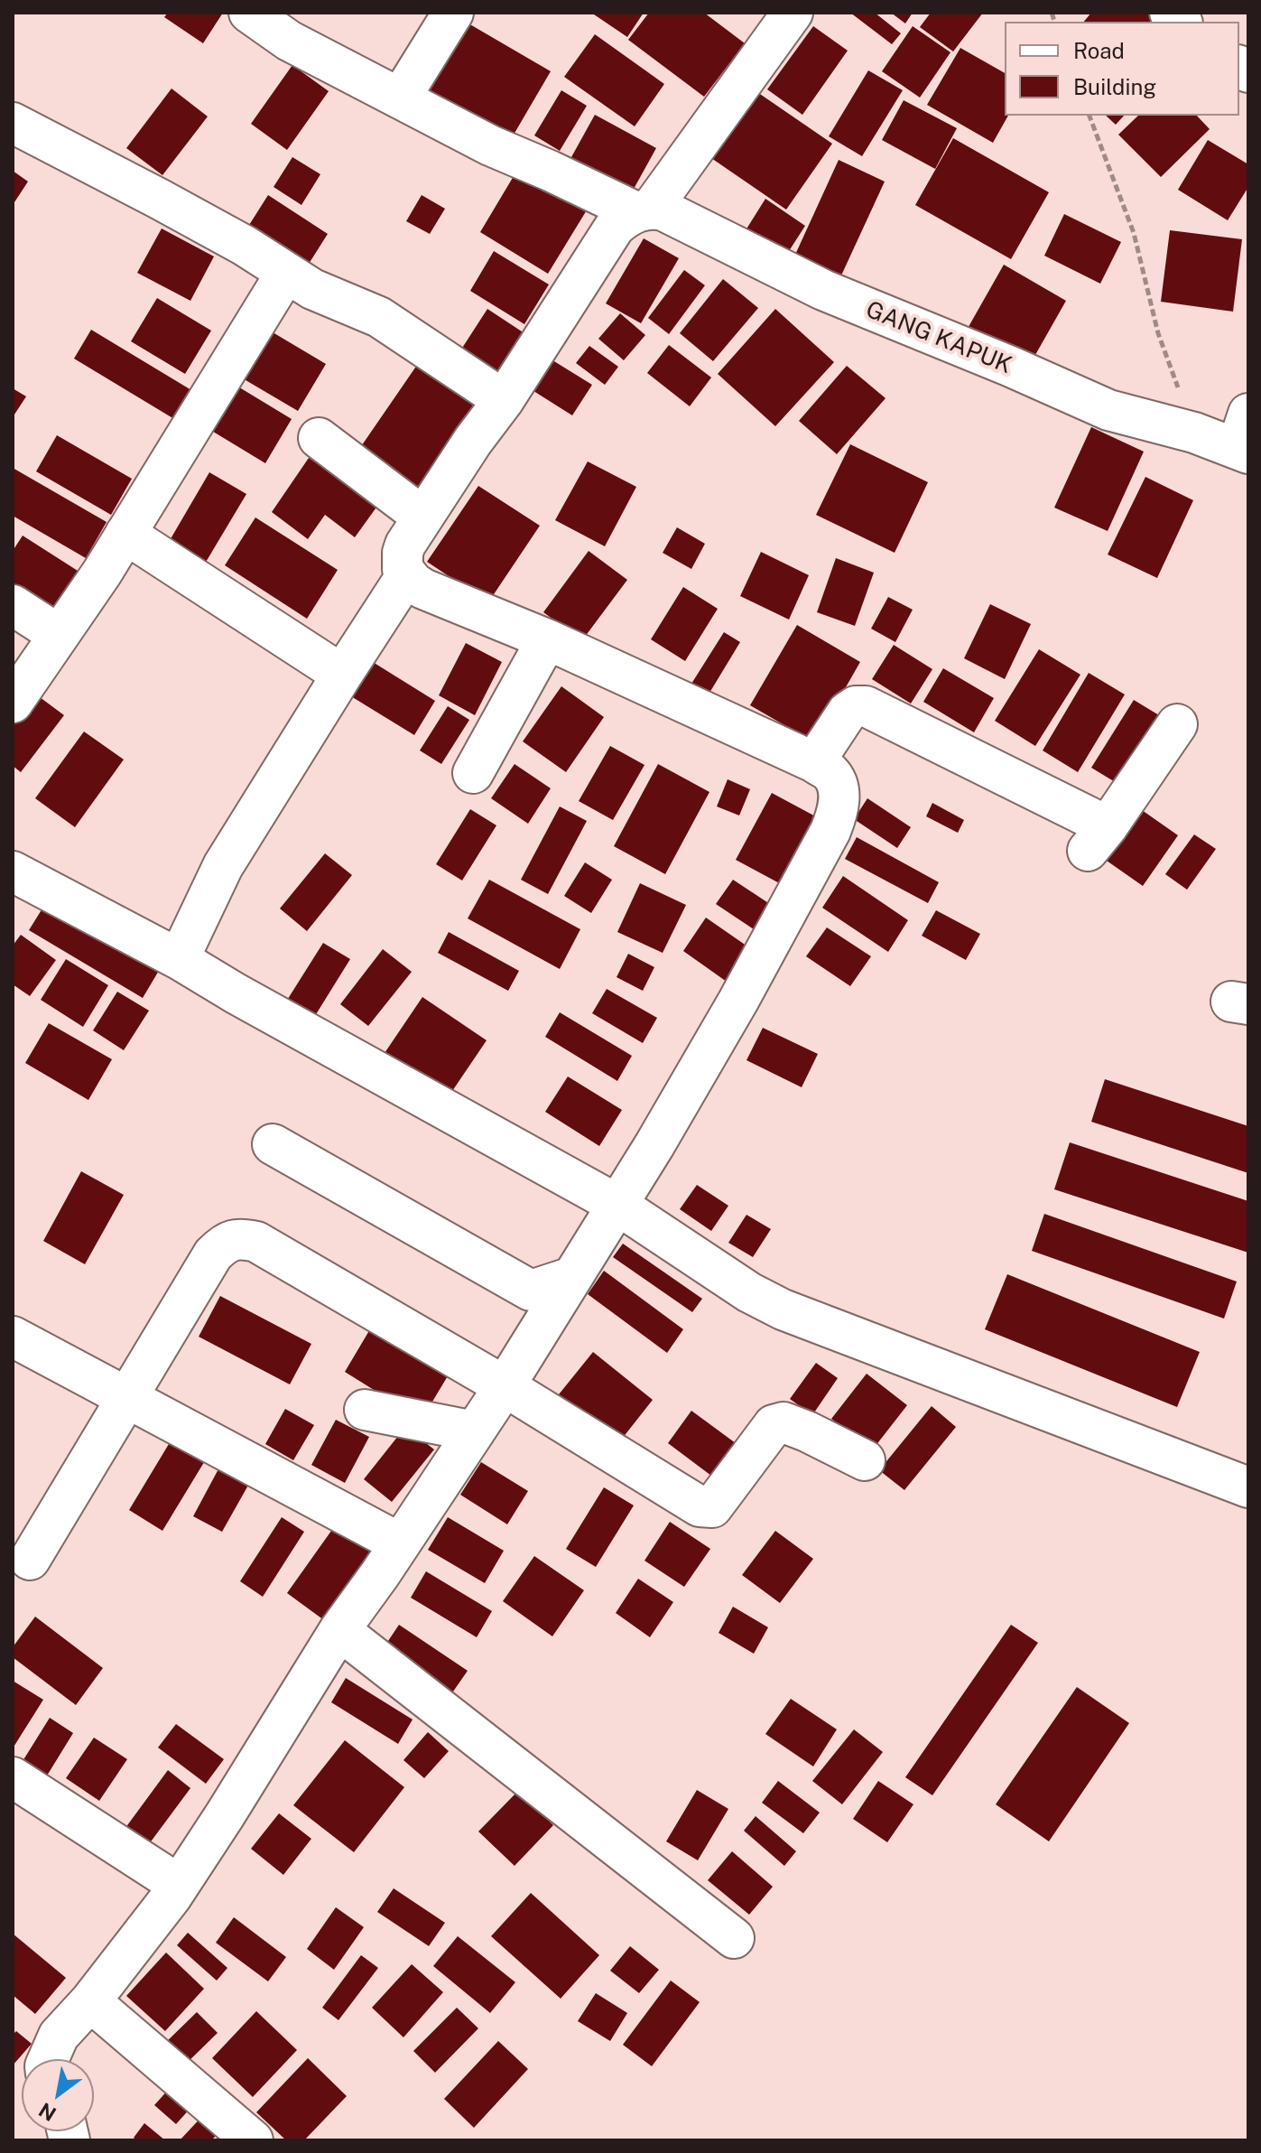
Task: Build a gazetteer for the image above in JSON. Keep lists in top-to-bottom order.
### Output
{
  "streets": {
    "street": ["GANG KAPUK"]
  },
  "legend": ["Road", "Building"],
  "north": "bottom left"
}
